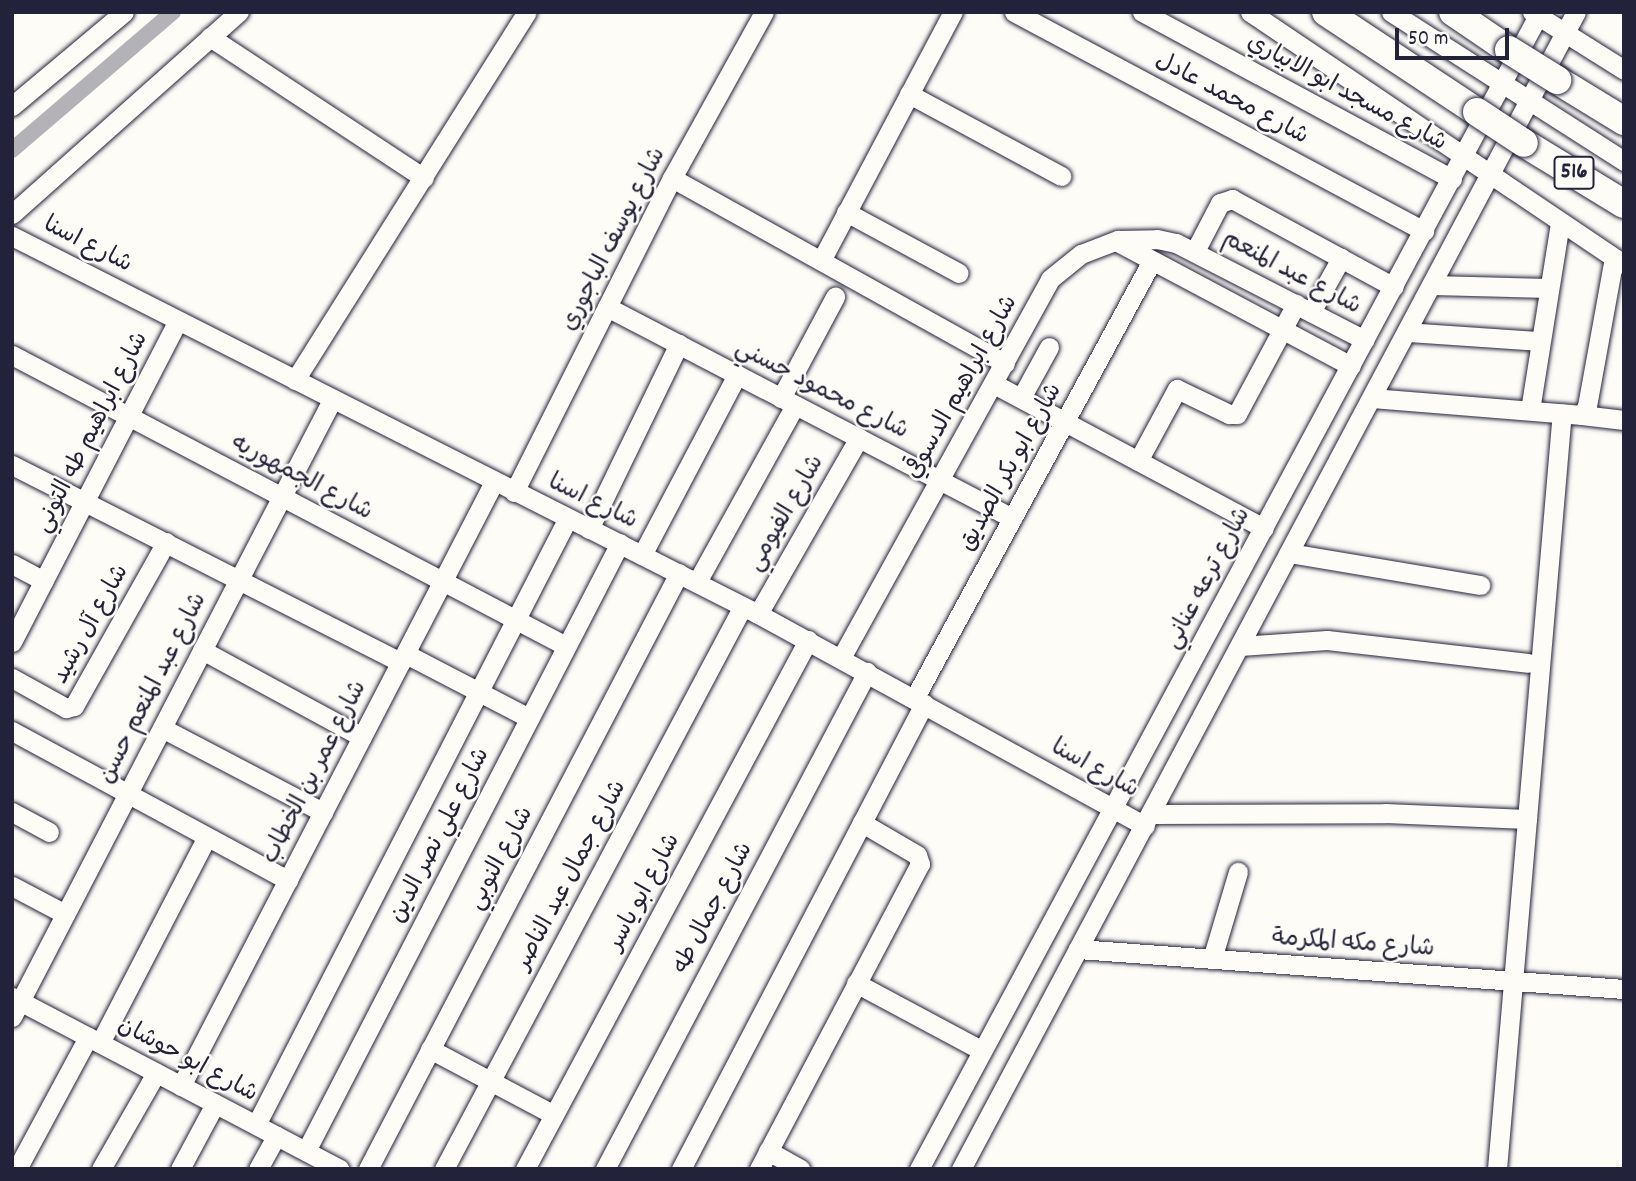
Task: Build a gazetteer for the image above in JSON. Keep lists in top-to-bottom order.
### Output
{
  "streets": {
    "highway": ["516"],
    "street": [
      "شارع مسجد ابو الابياري",
      "شارع محمد عادل",
      "شارع يوسف الباجوري",
      "شارع اسنا",
      "شارع عبد المنعم",
      "شارع ابراهيم الدسوقي",
      "شارع محمود حسني",
      "شارع ابراهيم طه التوني",
      "شارع ابو بكر الصديق",
      "شارع الجمهوريه",
      "شارع الفيومي",
      "شارع ترعه عناني",
      "شارع آل رشيد",
      "شارع عبد المنعم حسن",
      "شارع عمر بن الخطاب",
      "شارع علي نصر الدين",
      "شارع النوبي",
      "شارع جمال عبد الناصر",
      "شارع ابو ياسر",
      "شارع جمال طه",
      "شارع مكه المكرمة",
      "شارع ابو حوشان"
    ]
  },
  "crossings": [
    ["شارع مسجد ابو الابياري", "شارع ترعه عناني"],
    ["شارع محمد عادل", "شارع ترعه عناني"],
    ["شارع يوسف الباجوري", "شارع اسنا"],
    ["شارع يوسف الباجوري", "شارع محمود حسني"],
    ["شارع اسنا", "شارع ابراهيم الدسوقي"],
    ["شارع اسنا", "شارع ابراهيم طه التوني"],
    ["شارع اسنا", "شارع ابو بكر الصديق"],
    ["شارع اسنا", "شارع الفيومي"],
    ["شارع اسنا", "شارع ترعه عناني"],
    ["شارع اسنا", "شارع عبد المنعم حسن"],
    ["شارع اسنا", "شارع عمر بن الخطاب"],
    ["شارع اسنا", "شارع علي نصر الدين"],
    ["شارع اسنا", "شارع النوبي"],
    ["شارع اسنا", "شارع جمال عبد الناصر"],
    ["شارع اسنا", "شارع ابو ياسر"],
    ["شارع اسنا", "شارع جمال طه"],
    ["شارع عبد المنعم", "شارع ابراهيم الدسوقي"],
    ["شارع عبد المنعم", "شارع ترعه عناني"],
    ["شارع ابراهيم الدسوقي", "شارع محمود حسني"],
    ["شارع محمود حسني", "شارع ابو بكر الصديق"],
    ["شارع محمود حسني", "شارع الفيومي"],
    ["شارع ابراهيم طه التوني", "شارع الجمهوريه"],
    ["شارع الجمهوريه", "شارع عبد المنعم حسن"],
    ["شارع الجمهوريه", "شارع عمر بن الخطاب"],
    ["شارع الجمهوريه", "شارع علي نصر الدين"],
    ["شارع الفيومي", "شارع جمال عبد الناصر"],
    ["شارع عبد المنعم حسن", "شارع ابو حوشان"],
    ["شارع عمر بن الخطاب", "شارع ابو حوشان"],
    ["شارع علي نصر الدين", "شارع ابو حوشان"]
  ],
  "scale_bar": "50 m"
}
